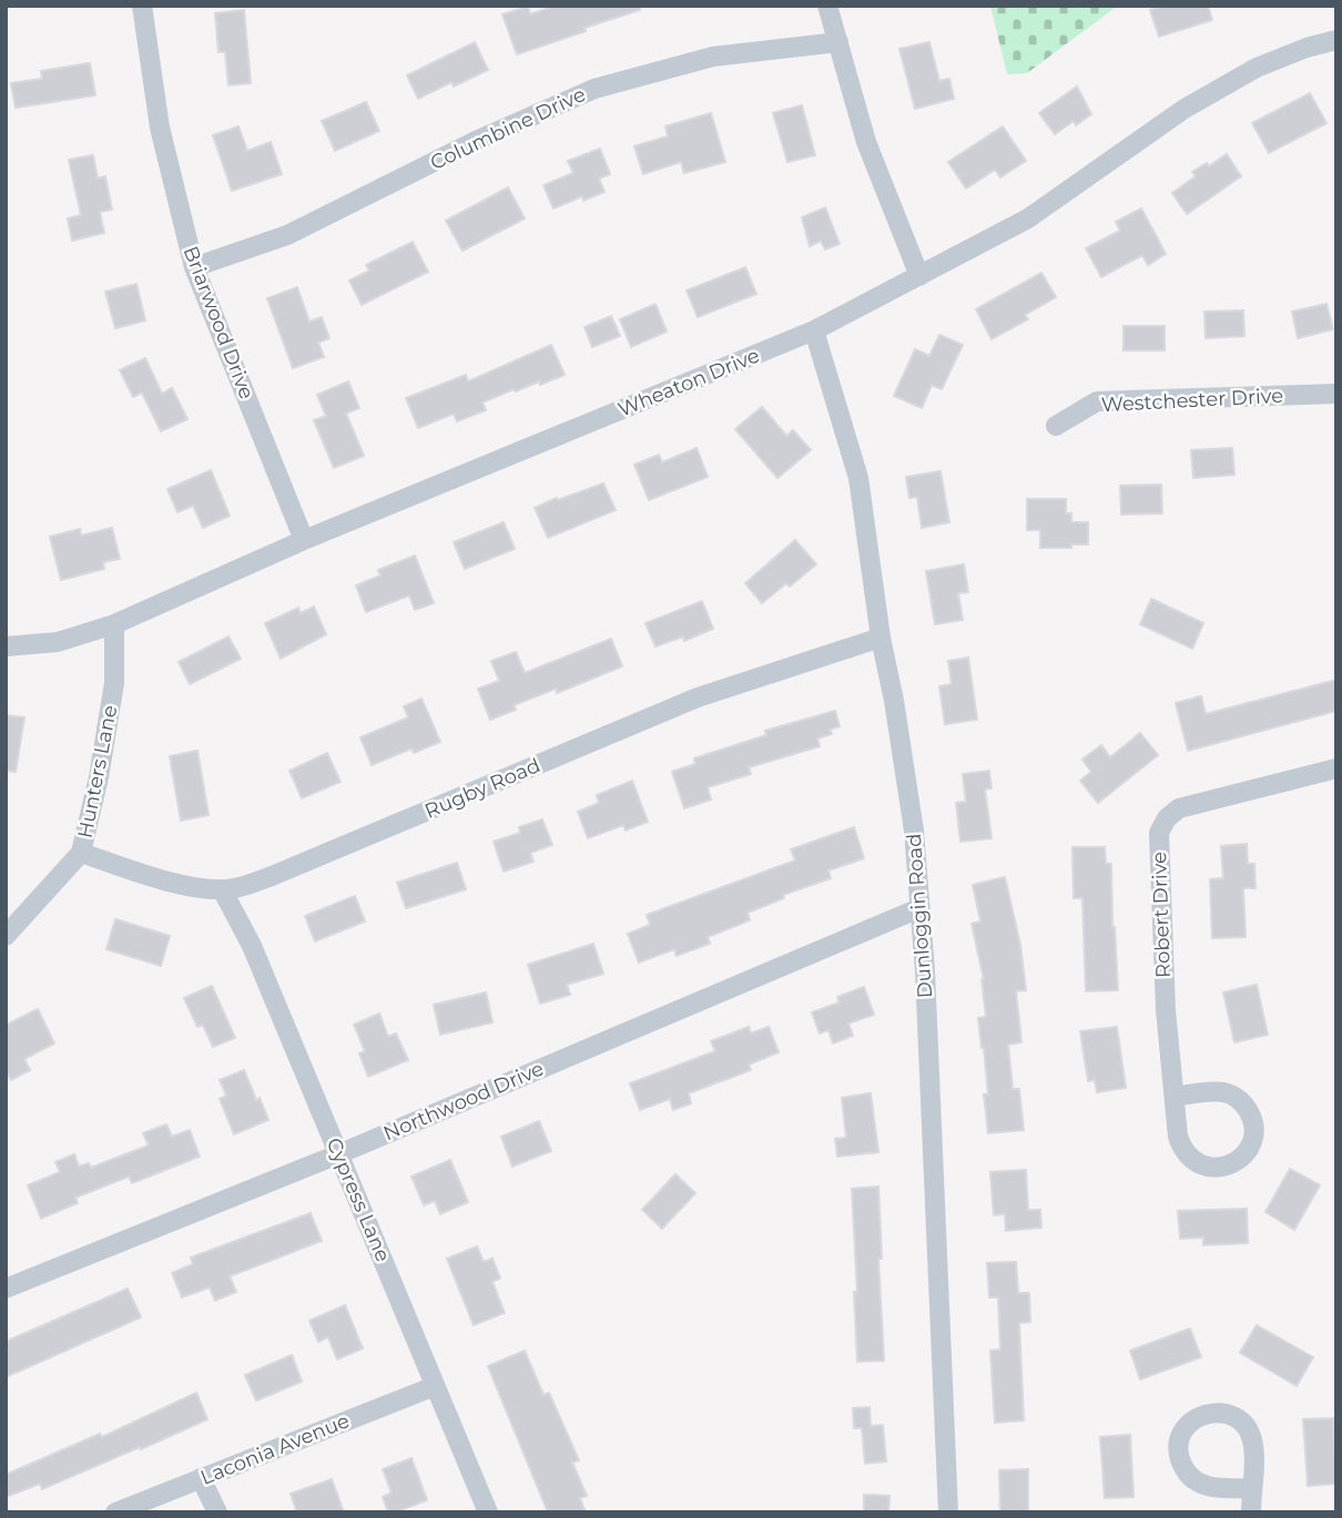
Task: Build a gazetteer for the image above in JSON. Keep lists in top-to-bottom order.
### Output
{
  "streets": {
    "street": [
      "Columbine Drive",
      "Briarwood Drive",
      "Wheaton Drive",
      "Westchester Drive",
      "Hunters Lane",
      "Rugby Road",
      "Robert Drive",
      "Dunloggin Road",
      "Northwood Drive",
      "Cypress Lane",
      "Laconia Avenue"
    ]
  },
  "crossings": [
    ["Columbine Drive", "Briarwood Drive"],
    ["Briarwood Drive", "Wheaton Drive"],
    ["Wheaton Drive", "Hunters Lane"],
    ["Wheaton Drive", "Dunloggin Road"],
    ["Hunters Lane", "Rugby Road"],
    ["Rugby Road", "Dunloggin Road"],
    ["Rugby Road", "Cypress Lane"],
    ["Dunloggin Road", "Northwood Drive"],
    ["Northwood Drive", "Cypress Lane"],
    ["Cypress Lane", "Laconia Avenue"]
  ]
}
